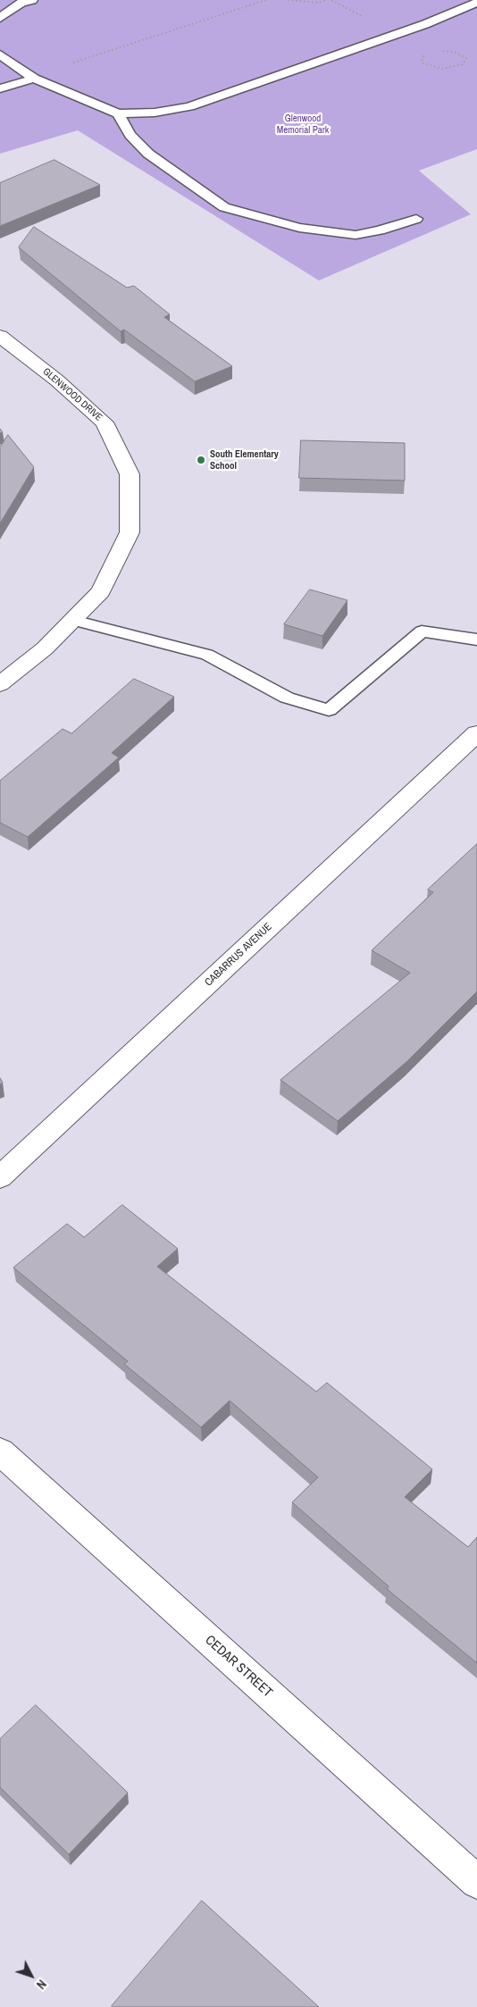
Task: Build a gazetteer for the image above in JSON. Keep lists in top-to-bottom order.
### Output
{
  "streets": {
    "street": ["GLENWOOD DRIVE", "CABARRUS AVENUE", "CEDAR STREET"]
  },
  "parks": ["Glenwood Memorial Park"],
  "places": ["South Elementary School"],
  "north": "bottom right"
}
